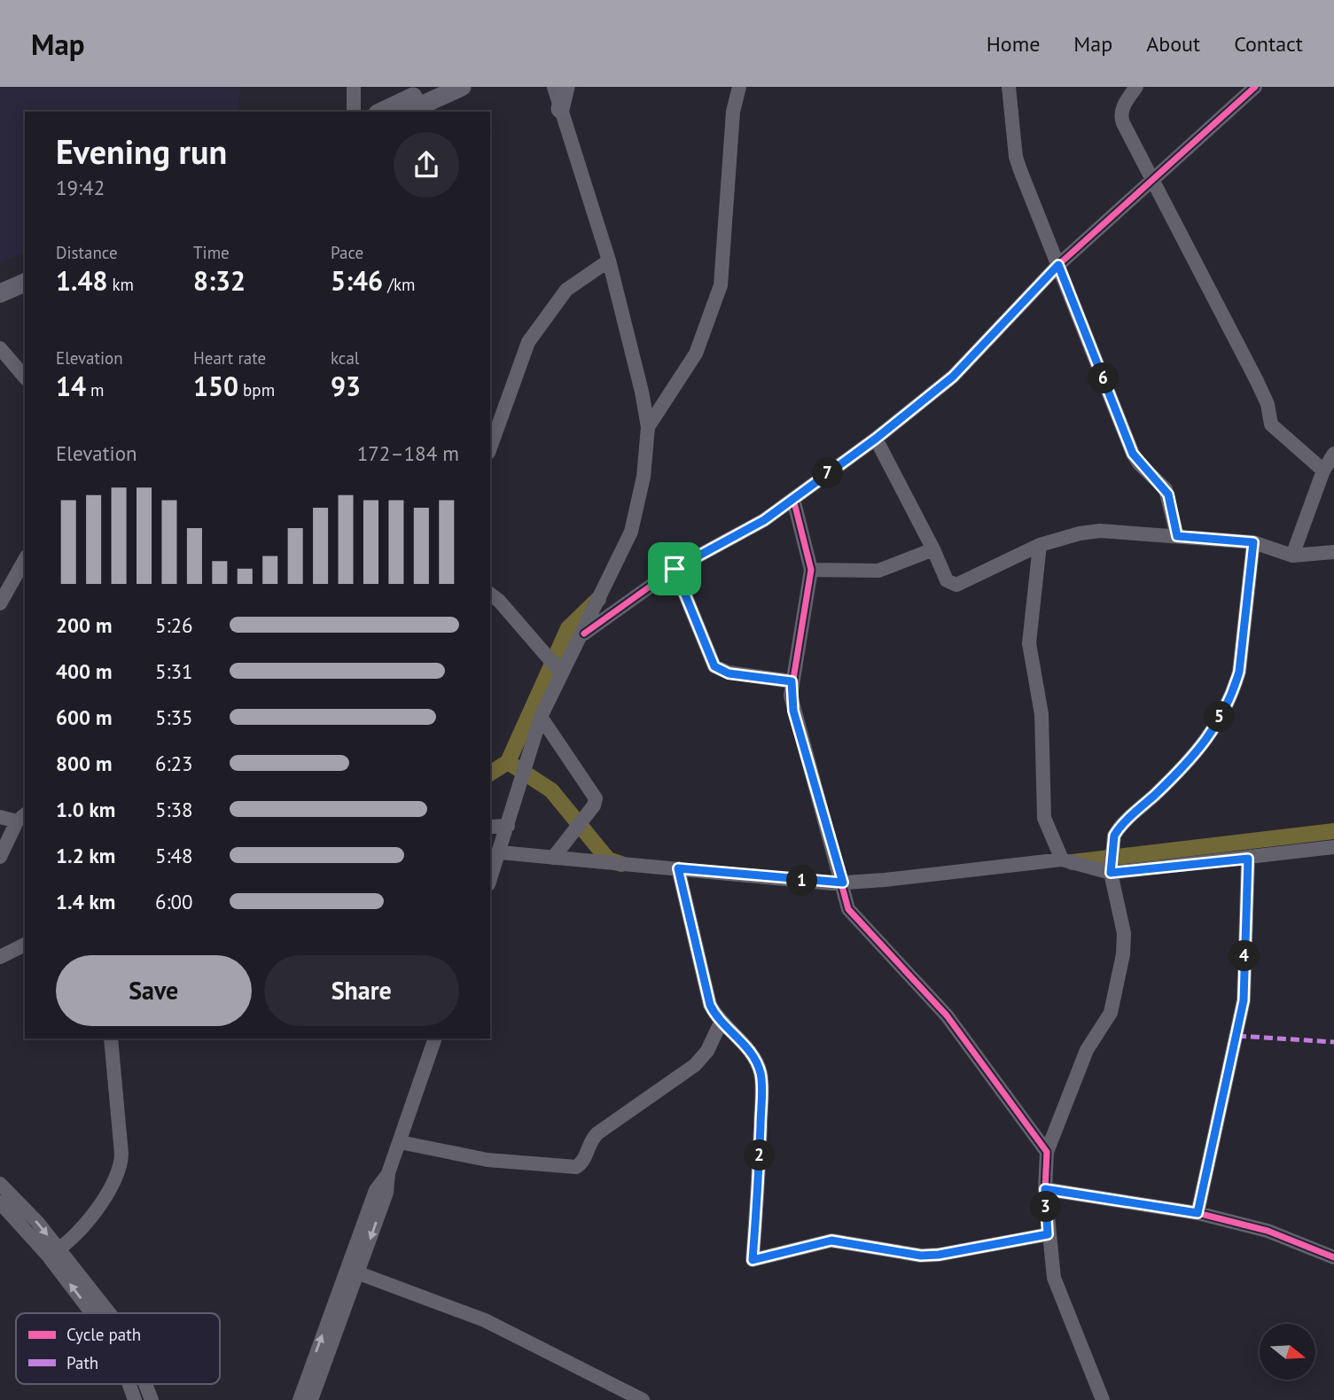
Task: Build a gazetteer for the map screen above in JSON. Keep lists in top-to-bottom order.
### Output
{
  "legend": ["Cycle path", "Path"],
  "north": "right",
  "page": {
    "header": "Map",
    "nav": [
      "Home",
      "Map",
      "About",
      "Contact"
    ],
    "heading": ["Evening run", "19:42"],
    "stats": [
      ["Distance", "1.48 km"],
      ["Time", "8:32"],
      ["Pace", "5:46 /km"],
      ["Elevation", "14 m"],
      ["Heart rate", "150 bpm"],
      ["kcal", "93"]
    ],
    "pins": [
      "6",
      "7",
      "5",
      "1",
      "4",
      "2",
      "3"
    ],
    "chart": ["Elevation", "172–184 m"],
    "list": [
      {
        "name": "200 m",
        "note": "5:26"
      },
      {
        "name": "400 m",
        "note": "5:31"
      },
      {
        "name": "600 m",
        "note": "5:35"
      },
      {
        "name": "800 m",
        "note": "6:23"
      },
      {
        "name": "1.0 km",
        "note": "5:38"
      },
      {
        "name": "1.2 km",
        "note": "5:48"
      },
      {
        "name": "1.4 km",
        "note": "6:00"
      }
    ],
    "buttons": ["Save", "Share"]
  }
}
